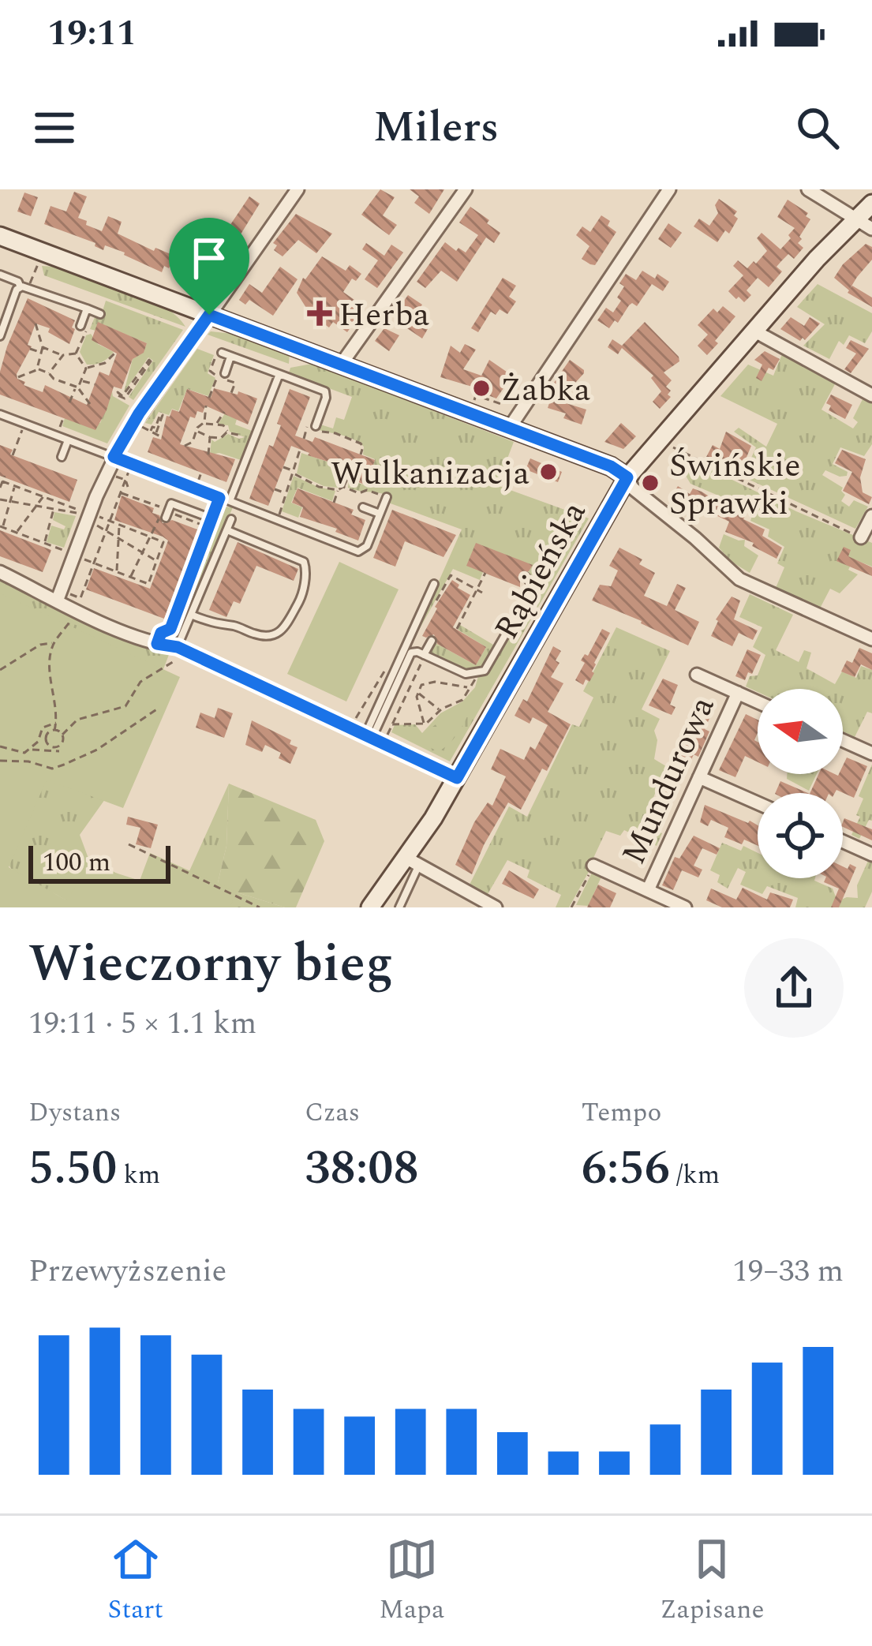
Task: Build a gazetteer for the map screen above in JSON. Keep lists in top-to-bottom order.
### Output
{
  "streets": {
    "main road": ["Rąbieńska"],
    "street": ["Mundurowa"]
  },
  "places": {
    "health": ["Herba"],
    "other": ["Żabka", "Wulkanizacja", "Świńskie Sprawki"]
  },
  "scale_bar": "100 m",
  "north": "left",
  "page": {
    "status": "19:11",
    "header": "Milers",
    "scale": "100 m",
    "heading": ["Wieczorny bieg", "19:11 · 5 × 1.1 km"],
    "stats": [
      ["Dystans", "5.50 km"],
      ["Czas", "38:08"],
      ["Tempo", "6:56 /km"]
    ],
    "chart": ["Przewyższenie", "19–33 m"],
    "tabs": ["Start", "Mapa", "Zapisane"]
  }
}
